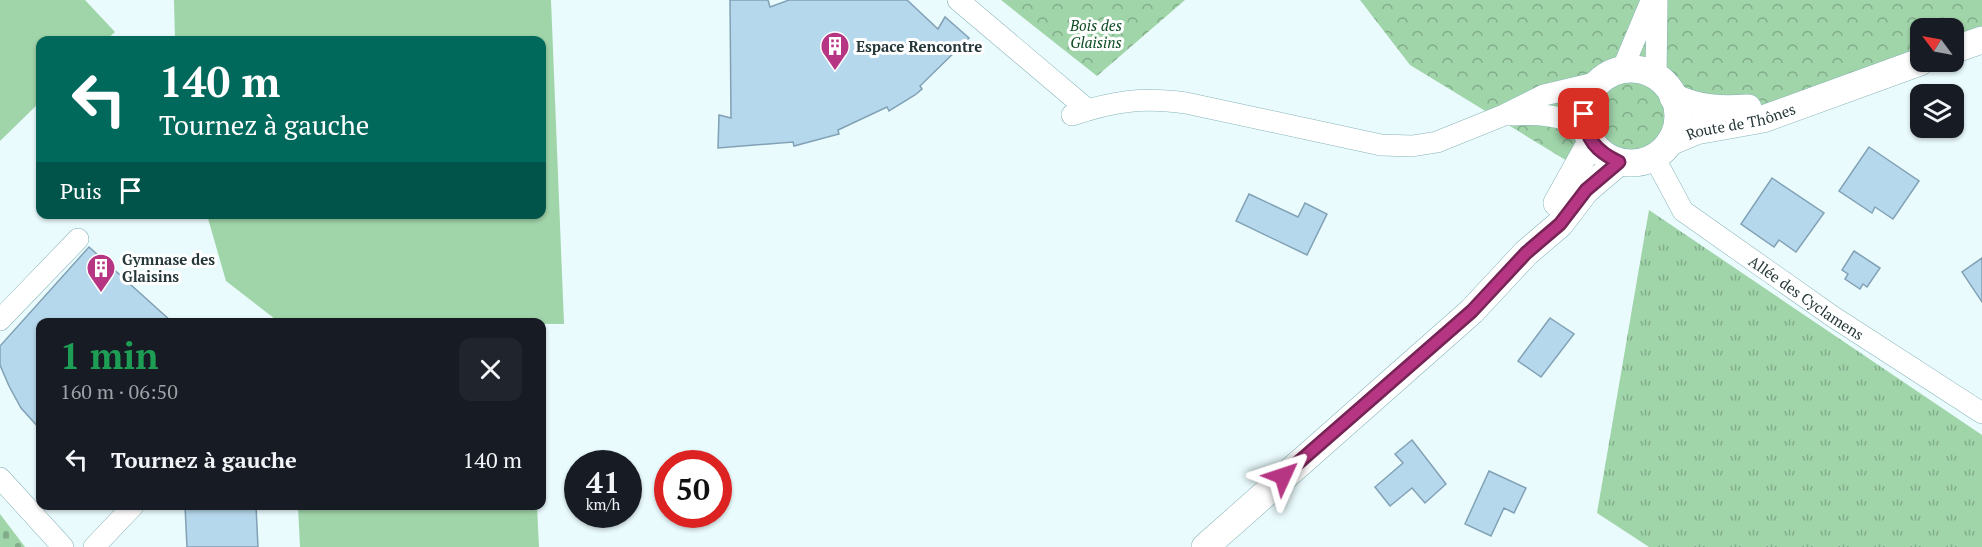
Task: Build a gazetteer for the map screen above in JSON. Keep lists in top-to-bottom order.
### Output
{
  "streets": {
    "main road": ["Route de Thônes"],
    "street": ["Allée des Cyclamens"]
  },
  "crossings": [
    ["Route de Thônes", "Allée des Cyclamens"]
  ],
  "parks": ["Bois des Glaisins"],
  "places": {
    "building": ["Espace Rencontre", "Gymnase des Glaisins"]
  },
  "north": "top left",
  "page": {
    "turn": ["140 m", "Tournez à gauche"],
    "then": "Puis",
    "heading": ["1 min", "160 m · 06:50"],
    "list": [
      {
        "name": "Tournez à gauche",
        "value": "140 m"
      }
    ],
    "speed": "41 km/h",
    "limit": "50"
  }
}
